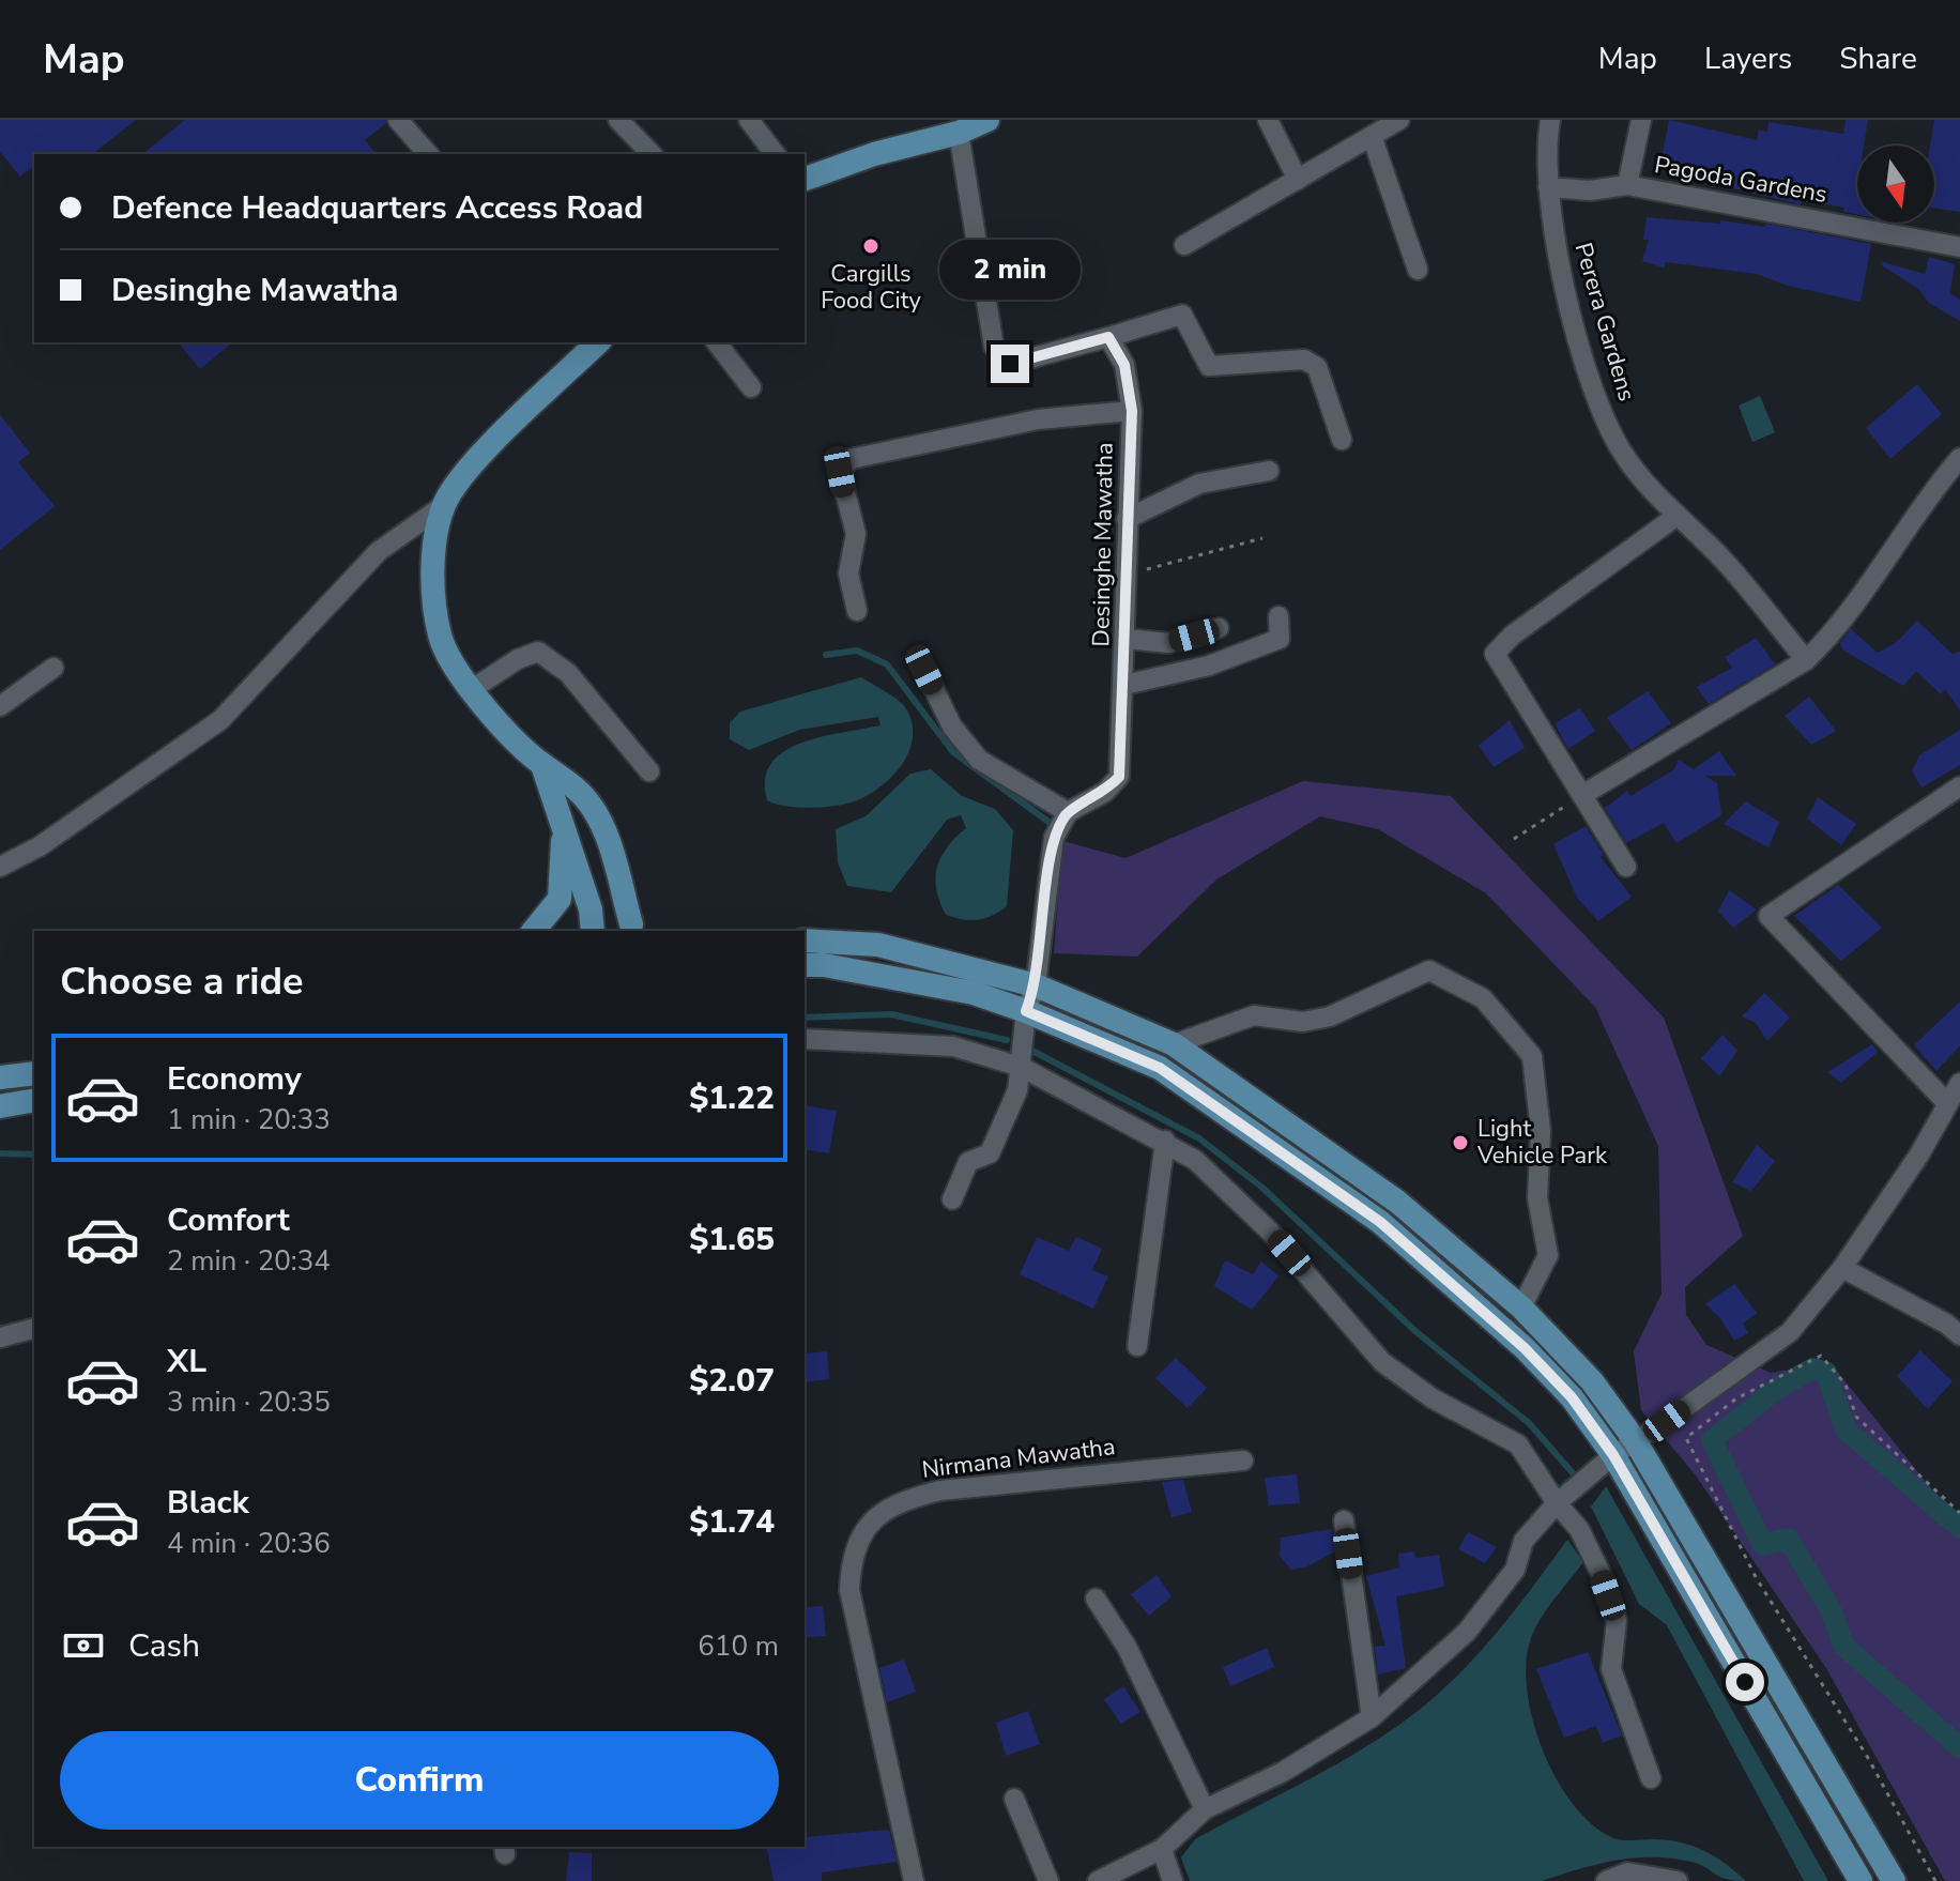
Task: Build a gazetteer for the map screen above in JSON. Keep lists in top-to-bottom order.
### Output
{
  "streets": {
    "street": [
      "Pagoda Gardens",
      "Perera Gardens",
      "Desinghe Mawatha",
      "Nirmana Mawatha"
    ]
  },
  "places": ["Cargills Food City", "Light Vehicle Park"],
  "north": "bottom",
  "page": {
    "header": "Map",
    "nav": ["Map", "Layers", "Share"],
    "banner": ["Defence Headquarters Access Road", "Desinghe Mawatha"],
    "bubble": "2 min",
    "heading": "Choose a ride",
    "list": [
      {
        "name": "Economy",
        "note": "1 min · 20:33",
        "value": "$1.22"
      },
      {
        "name": "Comfort",
        "note": "2 min · 20:34",
        "value": "$1.65"
      },
      {
        "name": "XL",
        "note": "3 min · 20:35",
        "value": "$2.07"
      },
      {
        "name": "Black",
        "note": "4 min · 20:36",
        "value": "$1.74"
      }
    ],
    "pay": ["Cash", "610 m"],
    "buttons": "Confirm"
  }
}
